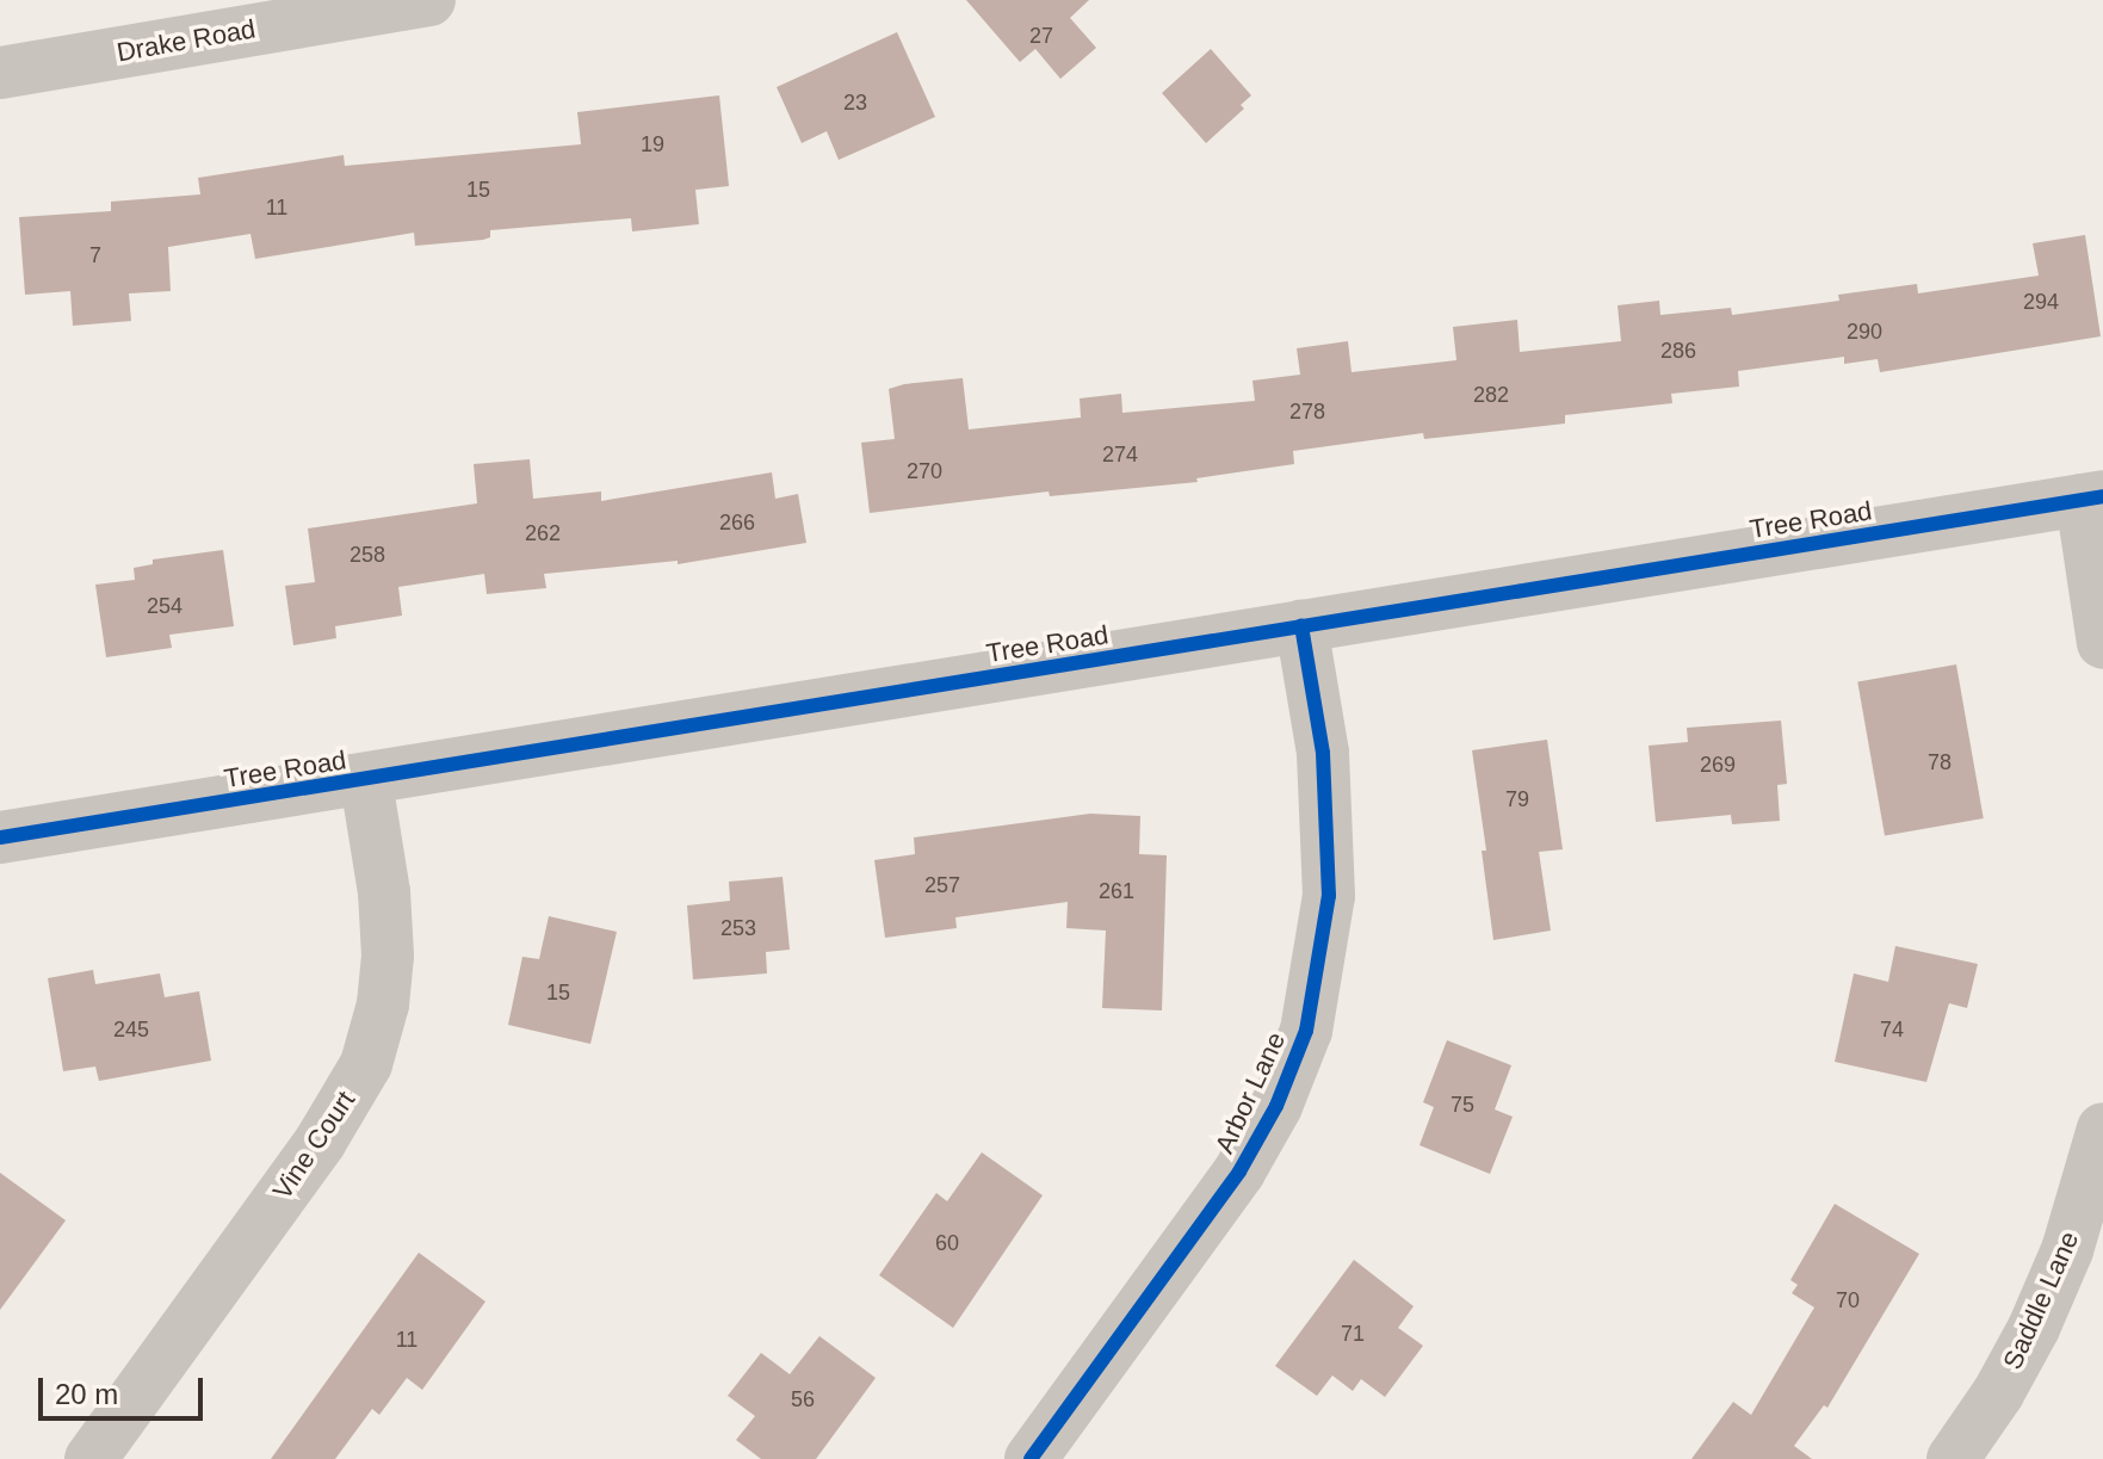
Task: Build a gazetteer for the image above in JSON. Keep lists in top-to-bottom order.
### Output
{
  "streets": {
    "street": [
      "Drake Road",
      "Tree Road",
      "Arbor Lane",
      "Vine Court",
      "Saddle Lane"
    ]
  },
  "crossings": [
    ["Tree Road", "Arbor Lane"],
    ["Tree Road", "Vine Court"]
  ],
  "house_numbers": [
    "27",
    "23",
    "19",
    "15",
    "11",
    "7",
    "294",
    "290",
    "286",
    "282",
    "278",
    "274",
    "270",
    "266",
    "262",
    "258",
    "254",
    "78",
    "269",
    "79",
    "257",
    "261",
    "253",
    "15",
    "245",
    "74",
    "75",
    "60",
    "70",
    "71",
    "11",
    "56"
  ],
  "scale_bar": "20 m"
}
